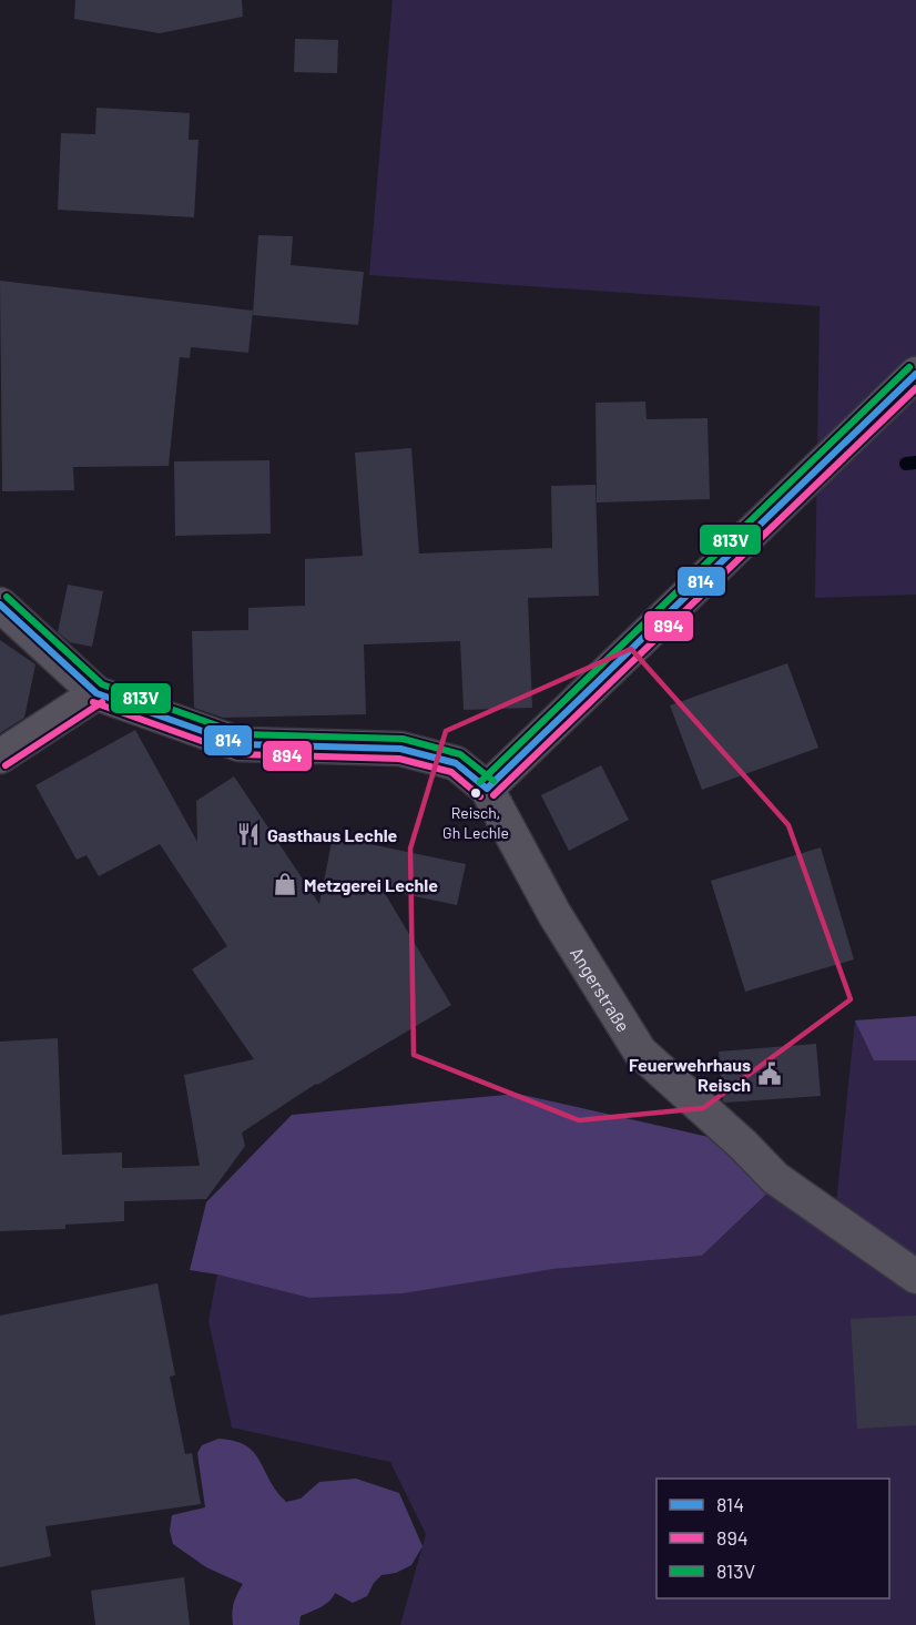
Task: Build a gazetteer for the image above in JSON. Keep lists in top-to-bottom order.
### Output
{
  "streets": {
    "street": ["Angerstraße"]
  },
  "places": {
    "other": ["Reisch, Gh Lechle"],
    "restaurant": ["Gasthaus Lechle"],
    "shop": ["Metzgerei Lechle"],
    "public building": ["Feuerwehrhaus Reisch"]
  },
  "lines": ["transit line 813V", "transit line 814", "transit line 894"],
  "legend": ["814", "894", "813V"]
}
